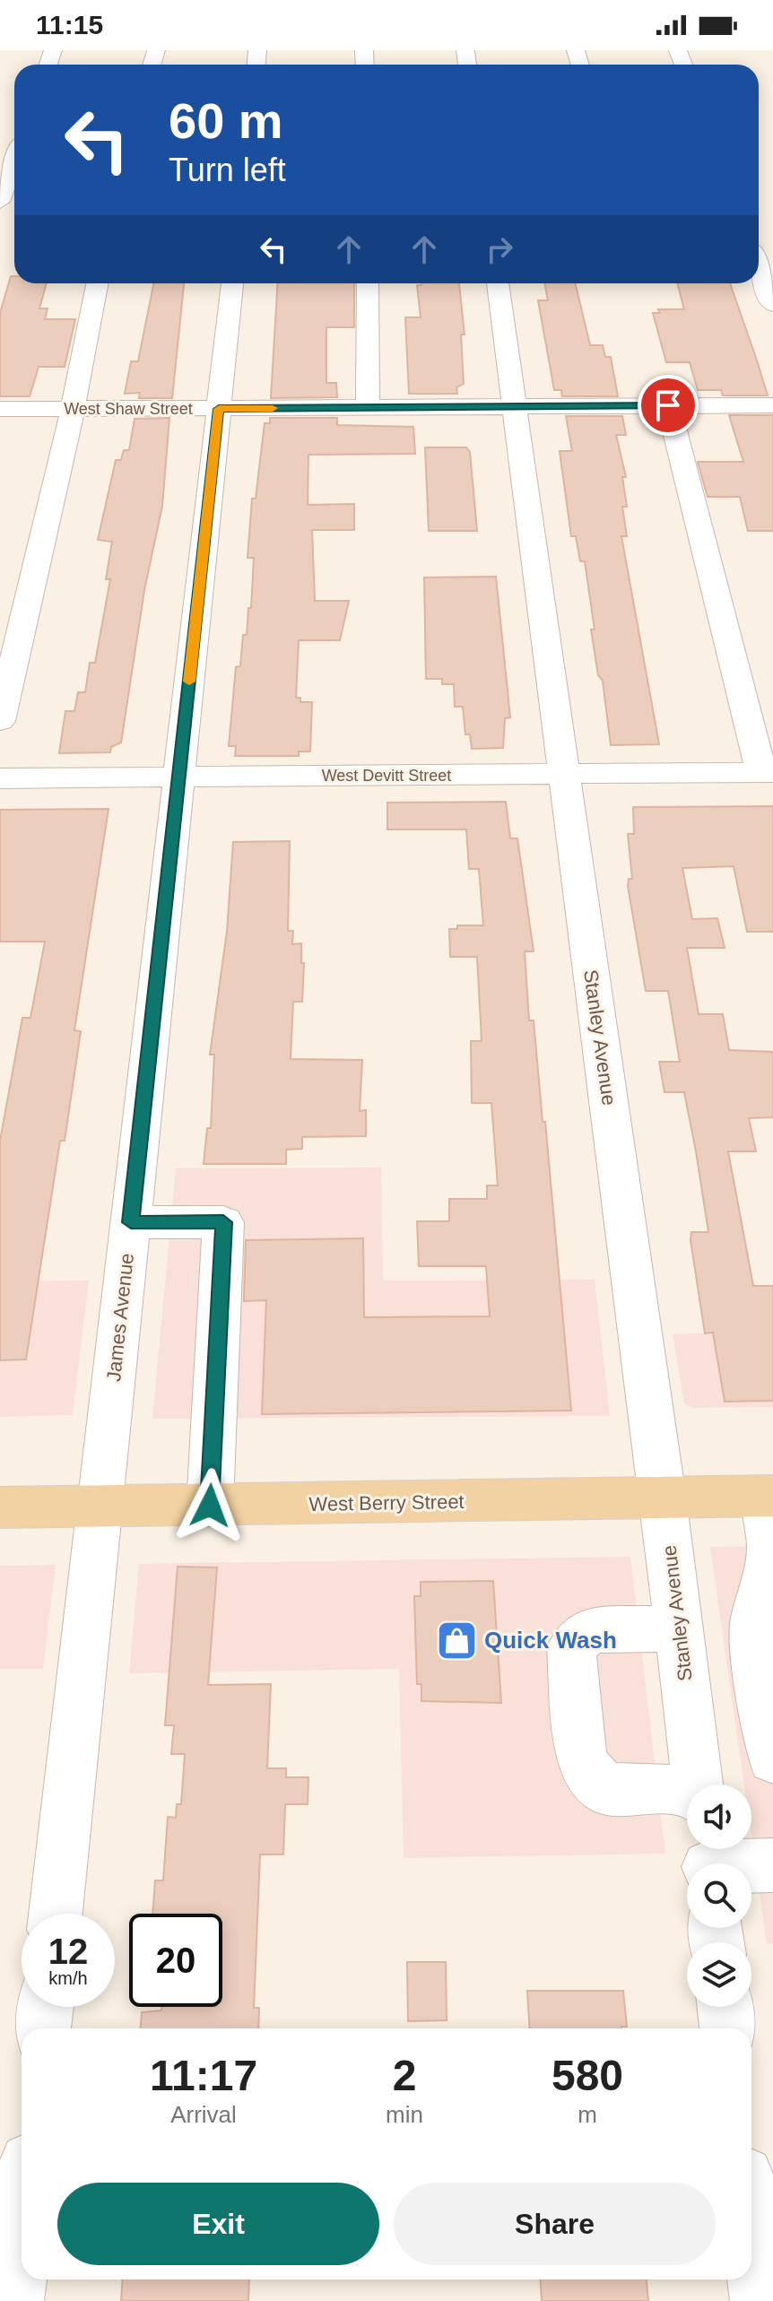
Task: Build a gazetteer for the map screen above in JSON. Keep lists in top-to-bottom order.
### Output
{
  "streets": {
    "main road": ["West Berry Street"],
    "street": [
      "West Shaw Street",
      "West Devitt Street",
      "Stanley Avenue",
      "James Avenue"
    ]
  },
  "crossings": [
    ["West Shaw Street", "Stanley Avenue"],
    ["West Shaw Street", "James Avenue"],
    ["West Devitt Street", "Stanley Avenue"],
    ["West Devitt Street", "James Avenue"],
    ["Stanley Avenue", "West Berry Street"],
    ["James Avenue", "West Berry Street"]
  ],
  "places": {
    "shop": ["Quick Wash"]
  },
  "page": {
    "status": "11:15",
    "turn": ["60 m", "Turn left"],
    "speed": "12 km/h",
    "limit": "20",
    "eta": [
      "11:17",
      "Arrival",
      "2",
      "min",
      "580",
      "m"
    ],
    "buttons": ["Exit", "Share"]
  }
}
